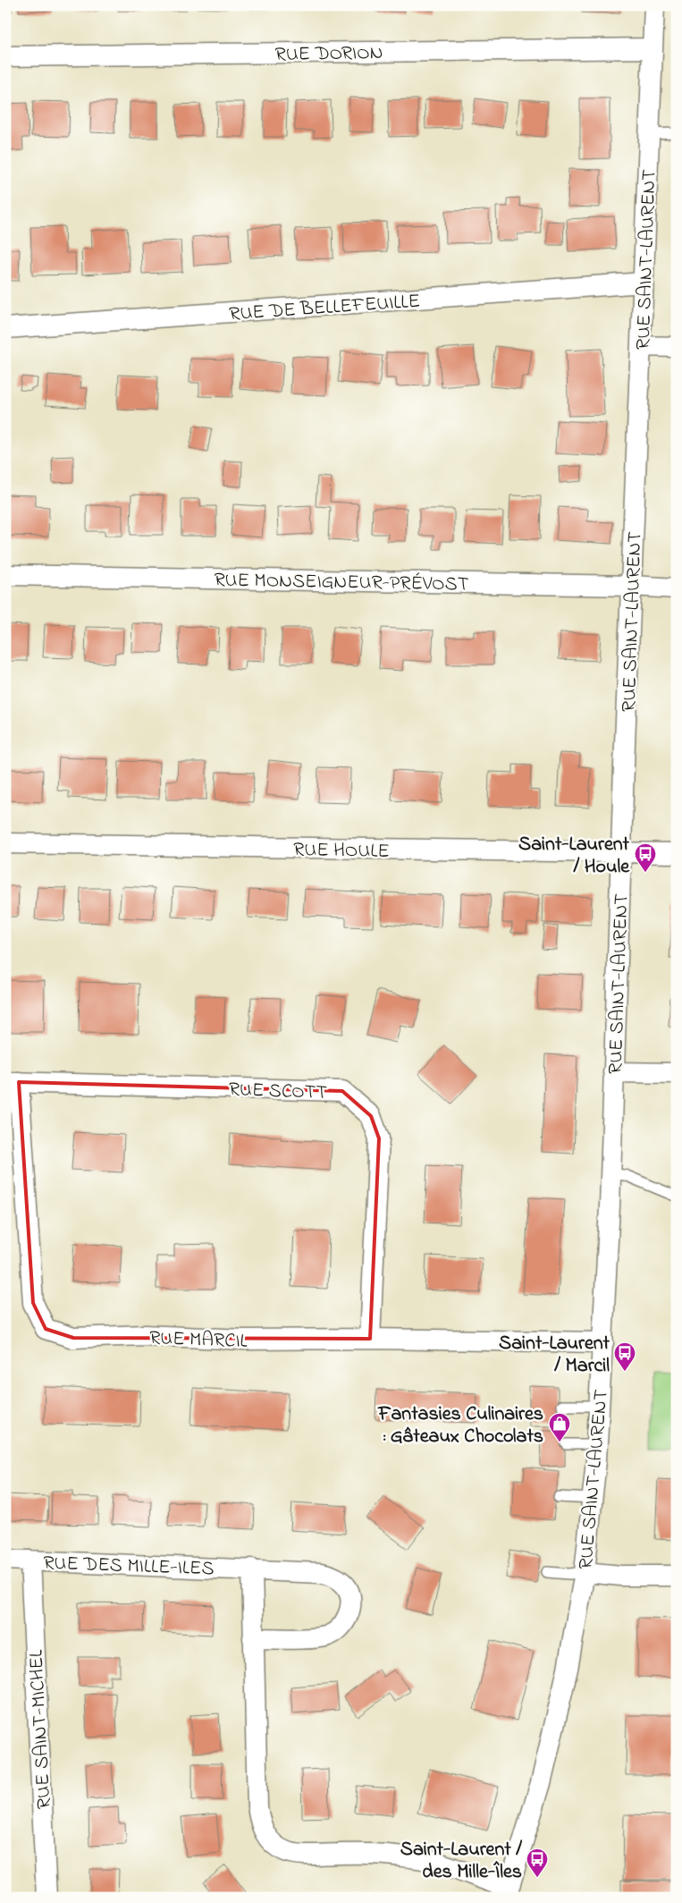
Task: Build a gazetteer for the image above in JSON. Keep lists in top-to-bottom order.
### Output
{
  "streets": {
    "street": [
      "RUE DORION",
      "RUE SAINT-LAURENT",
      "RUE DE BELLEFEUILLE",
      "RUE MONSEIGNEUR-PRÉVOST",
      "RUE HOULE",
      "RUE SCOTT",
      "RUE MARCIL",
      "RUE DES MILLE-ILES",
      "RUE SAINT-MICHEL"
    ]
  },
  "crossings": [
    ["RUE DORION", "RUE SAINT-LAURENT"],
    ["RUE SAINT-LAURENT", "RUE DE BELLEFEUILLE"],
    ["RUE SAINT-LAURENT", "RUE MONSEIGNEUR-PRÉVOST"],
    ["RUE SAINT-LAURENT", "RUE HOULE"],
    ["RUE SAINT-LAURENT", "RUE MARCIL"],
    ["RUE SCOTT", "RUE MARCIL"],
    ["RUE DES MILLE-ILES", "RUE SAINT-MICHEL"]
  ],
  "places": {
    "bus stop": ["Saint-Laurent / Houle", "Saint-Laurent / Marcil", "Saint-Laurent / des Mille-Îles"],
    "shop": ["Fantasies Culinaires : Gâteaux Chocolats"]
  }
}
